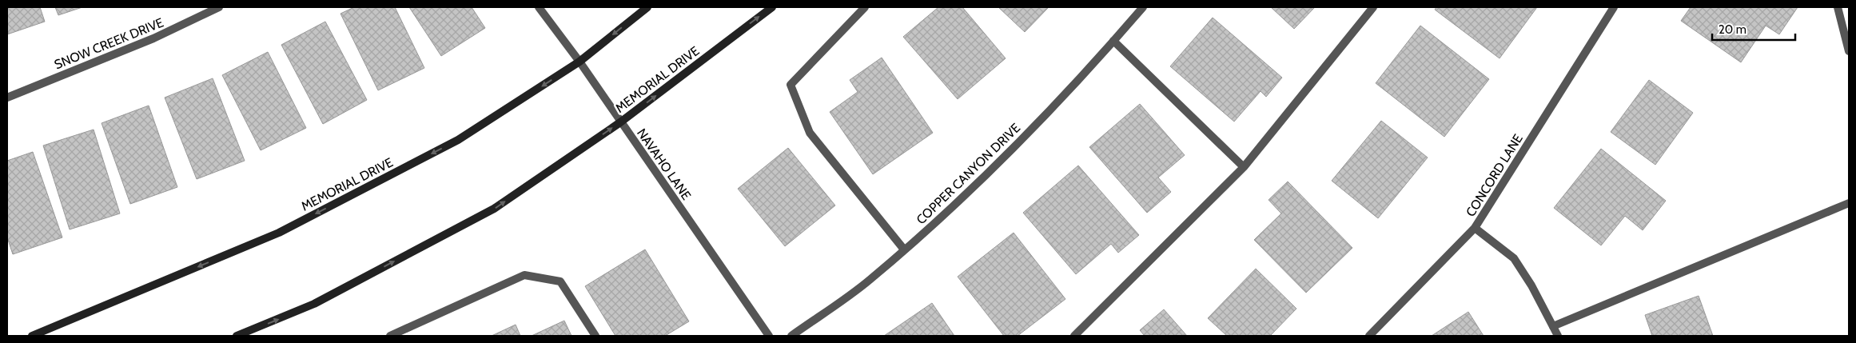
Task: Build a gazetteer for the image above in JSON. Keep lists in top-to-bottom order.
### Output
{
  "streets": {
    "main road": ["MEMORIAL DRIVE"],
    "street": [
      "SNOW CREEK DRIVE",
      "NAVAHO LANE",
      "COPPER CANYON DRIVE",
      "CONCORD LANE"
    ]
  },
  "crossings": [
    ["MEMORIAL DRIVE", "NAVAHO LANE"]
  ],
  "scale_bar": "20 m"
}
